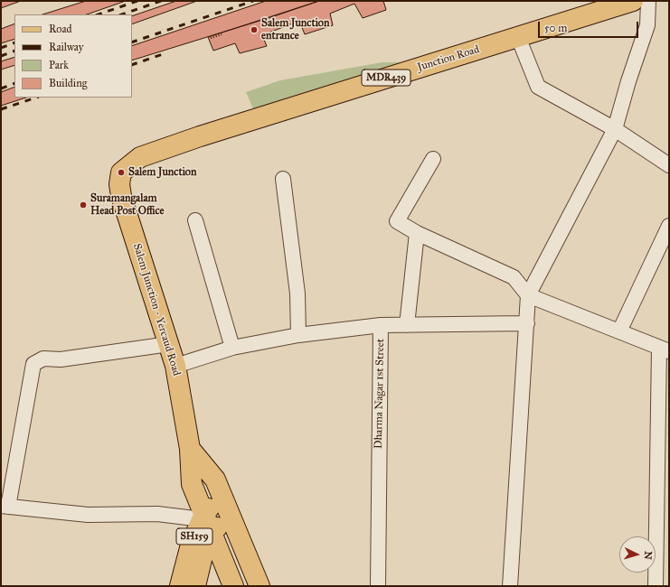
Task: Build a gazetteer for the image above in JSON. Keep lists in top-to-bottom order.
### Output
{
  "streets": {
    "main road": [
      "Junction Road",
      "MDR439",
      "Salem Junction - Yercaud Road",
      "SH159"
    ],
    "street": ["Dharma Nagar 1st Street"]
  },
  "crossings": [
    ["Junction Road", "Salem Junction - Yercaud Road"],
    ["Salem Junction - Yercaud Road", "SH159"]
  ],
  "places": ["Salem Junction entrance", "Salem Junction", "Suramangalam Head Post Office"],
  "legend": [
    "Road",
    "Railway",
    "Park",
    "Building"
  ],
  "scale_bar": "50 m",
  "north": "right"
}
